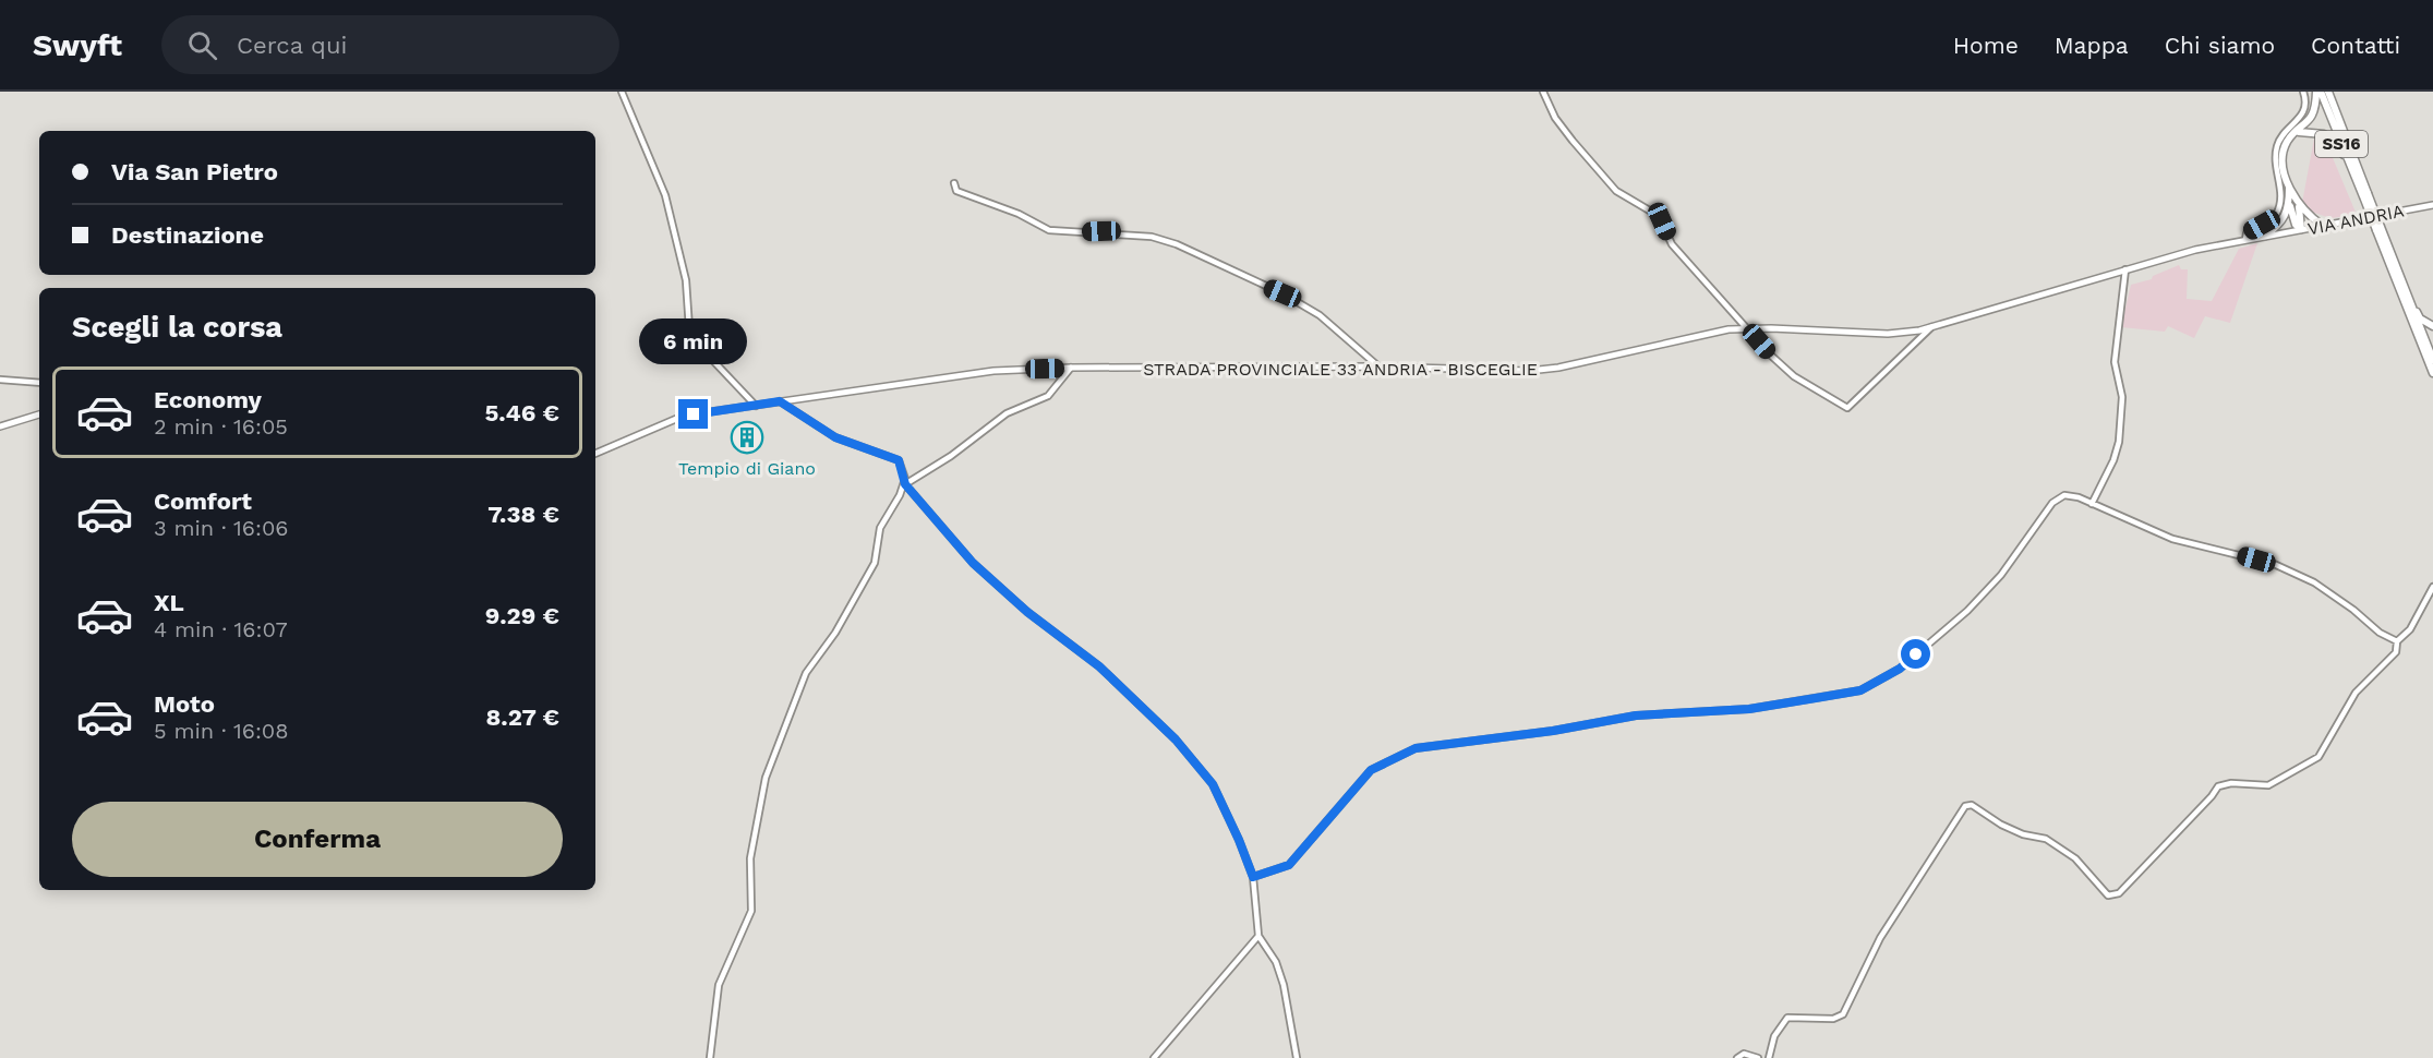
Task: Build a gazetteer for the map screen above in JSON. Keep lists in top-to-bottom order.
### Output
{
  "streets": {
    "highway": ["SS16"],
    "main road": ["VIA ANDRIA", "STRADA PROVINCIALE 33 ANDRIA - BISCEGLIE"]
  },
  "crossings": [
    ["SS16", "VIA ANDRIA"],
    ["VIA ANDRIA", "STRADA PROVINCIALE 33 ANDRIA - BISCEGLIE"]
  ],
  "places": {
    "building": ["Tempio di Giano"]
  },
  "page": {
    "header": "Swyft",
    "search": "Cerca qui",
    "nav": [
      "Home",
      "Mappa",
      "Chi siamo",
      "Contatti"
    ],
    "banner": ["Via San Pietro", "Destinazione"],
    "heading": "Scegli la corsa",
    "bubble": "6 min",
    "list": [
      {
        "name": "Economy",
        "note": "2 min · 16:05",
        "value": "5.46 €"
      },
      {
        "name": "Comfort",
        "note": "3 min · 16:06",
        "value": "7.38 €"
      },
      {
        "name": "XL",
        "note": "4 min · 16:07",
        "value": "9.29 €"
      },
      {
        "name": "Moto",
        "note": "5 min · 16:08",
        "value": "8.27 €"
      }
    ],
    "buttons": "Conferma"
  }
}
